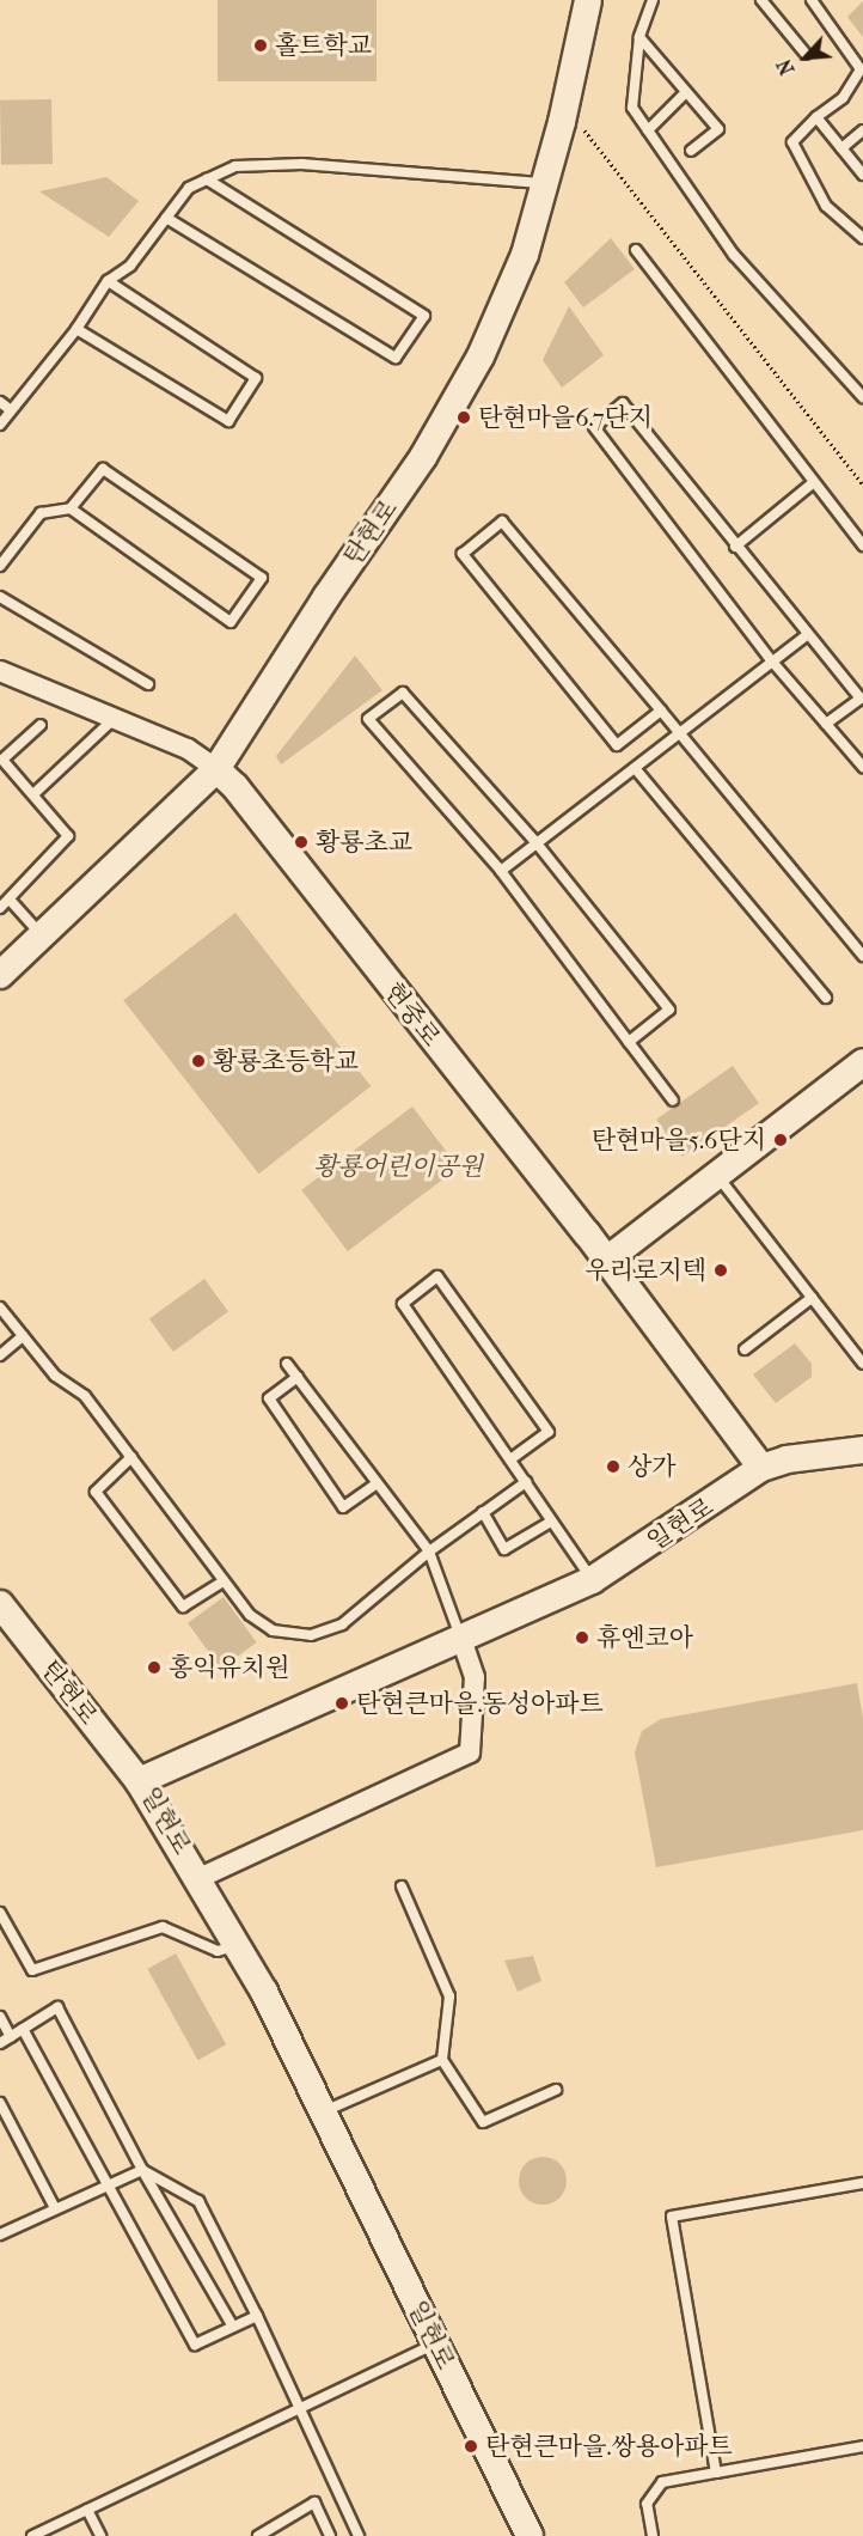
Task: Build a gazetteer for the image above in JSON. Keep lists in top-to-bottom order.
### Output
{
  "streets": {
    "main road": ["탄현로", "현중로", "일현로"]
  },
  "crossings": [
    ["탄현로", "현중로"],
    ["탄현로", "일현로"],
    ["현중로", "일현로"]
  ],
  "parks": ["황룡어린이공원"],
  "places": [
    "홀트학교",
    "탄현마을6.7단지",
    "황룡초교",
    "황룡초등학교",
    "탄현마을5.6단지",
    "우리로지텍",
    "상가",
    "휴엔코아",
    "홍익유치원",
    "탄현큰마을.동성아파트",
    "탄현큰마을.쌍용아파트"
  ],
  "north": "bottom left"
}
